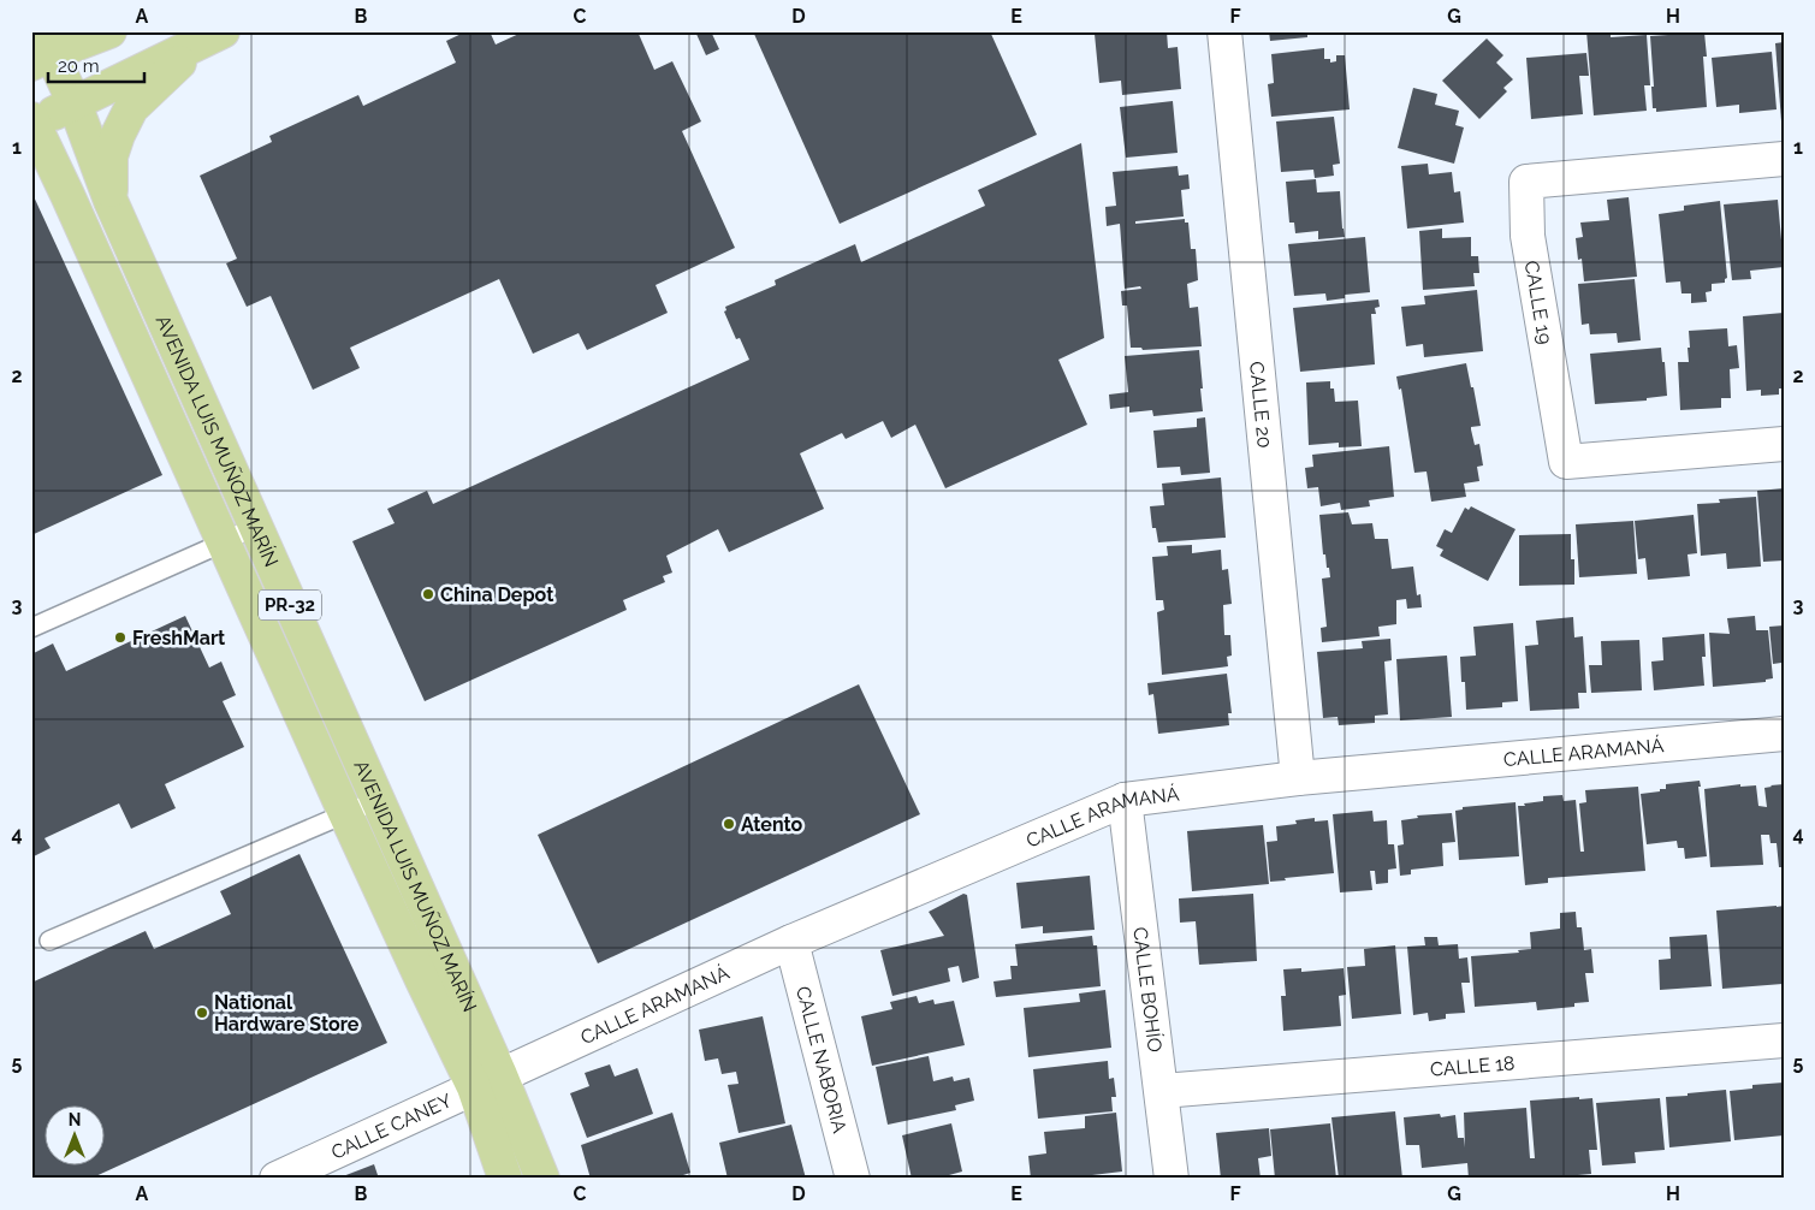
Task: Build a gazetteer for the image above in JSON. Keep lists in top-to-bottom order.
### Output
{
  "streets": {
    "main road": ["AVENIDA LUIS MUÑOZ MARÍN", "PR-32"],
    "street": [
      "CALLE 19",
      "CALLE 20",
      "CALLE ARAMANÁ",
      "CALLE BOHÍO",
      "CALLE NABORIA",
      "CALLE 18",
      "CALLE CANEY"
    ]
  },
  "crossings": [
    ["CALLE 20", "CALLE ARAMANÁ"],
    ["AVENIDA LUIS MUÑOZ MARÍN", "CALLE ARAMANÁ"],
    ["AVENIDA LUIS MUÑOZ MARÍN", "CALLE CANEY"],
    ["CALLE ARAMANÁ", "CALLE BOHÍO"],
    ["CALLE ARAMANÁ", "CALLE NABORIA"],
    ["CALLE ARAMANÁ", "CALLE CANEY"],
    ["CALLE BOHÍO", "CALLE 18"]
  ],
  "places": [
    "China Depot",
    "FreshMart",
    "Atento",
    "National Hardware Store"
  ],
  "scale_bar": "20 m",
  "north": "top",
  "grid": {
    "columns": [
      "A",
      "B",
      "C",
      "D",
      "E",
      "F",
      "G",
      "H"
    ],
    "rows": [
      "1",
      "2",
      "3",
      "4",
      "5"
    ]
  }
}
